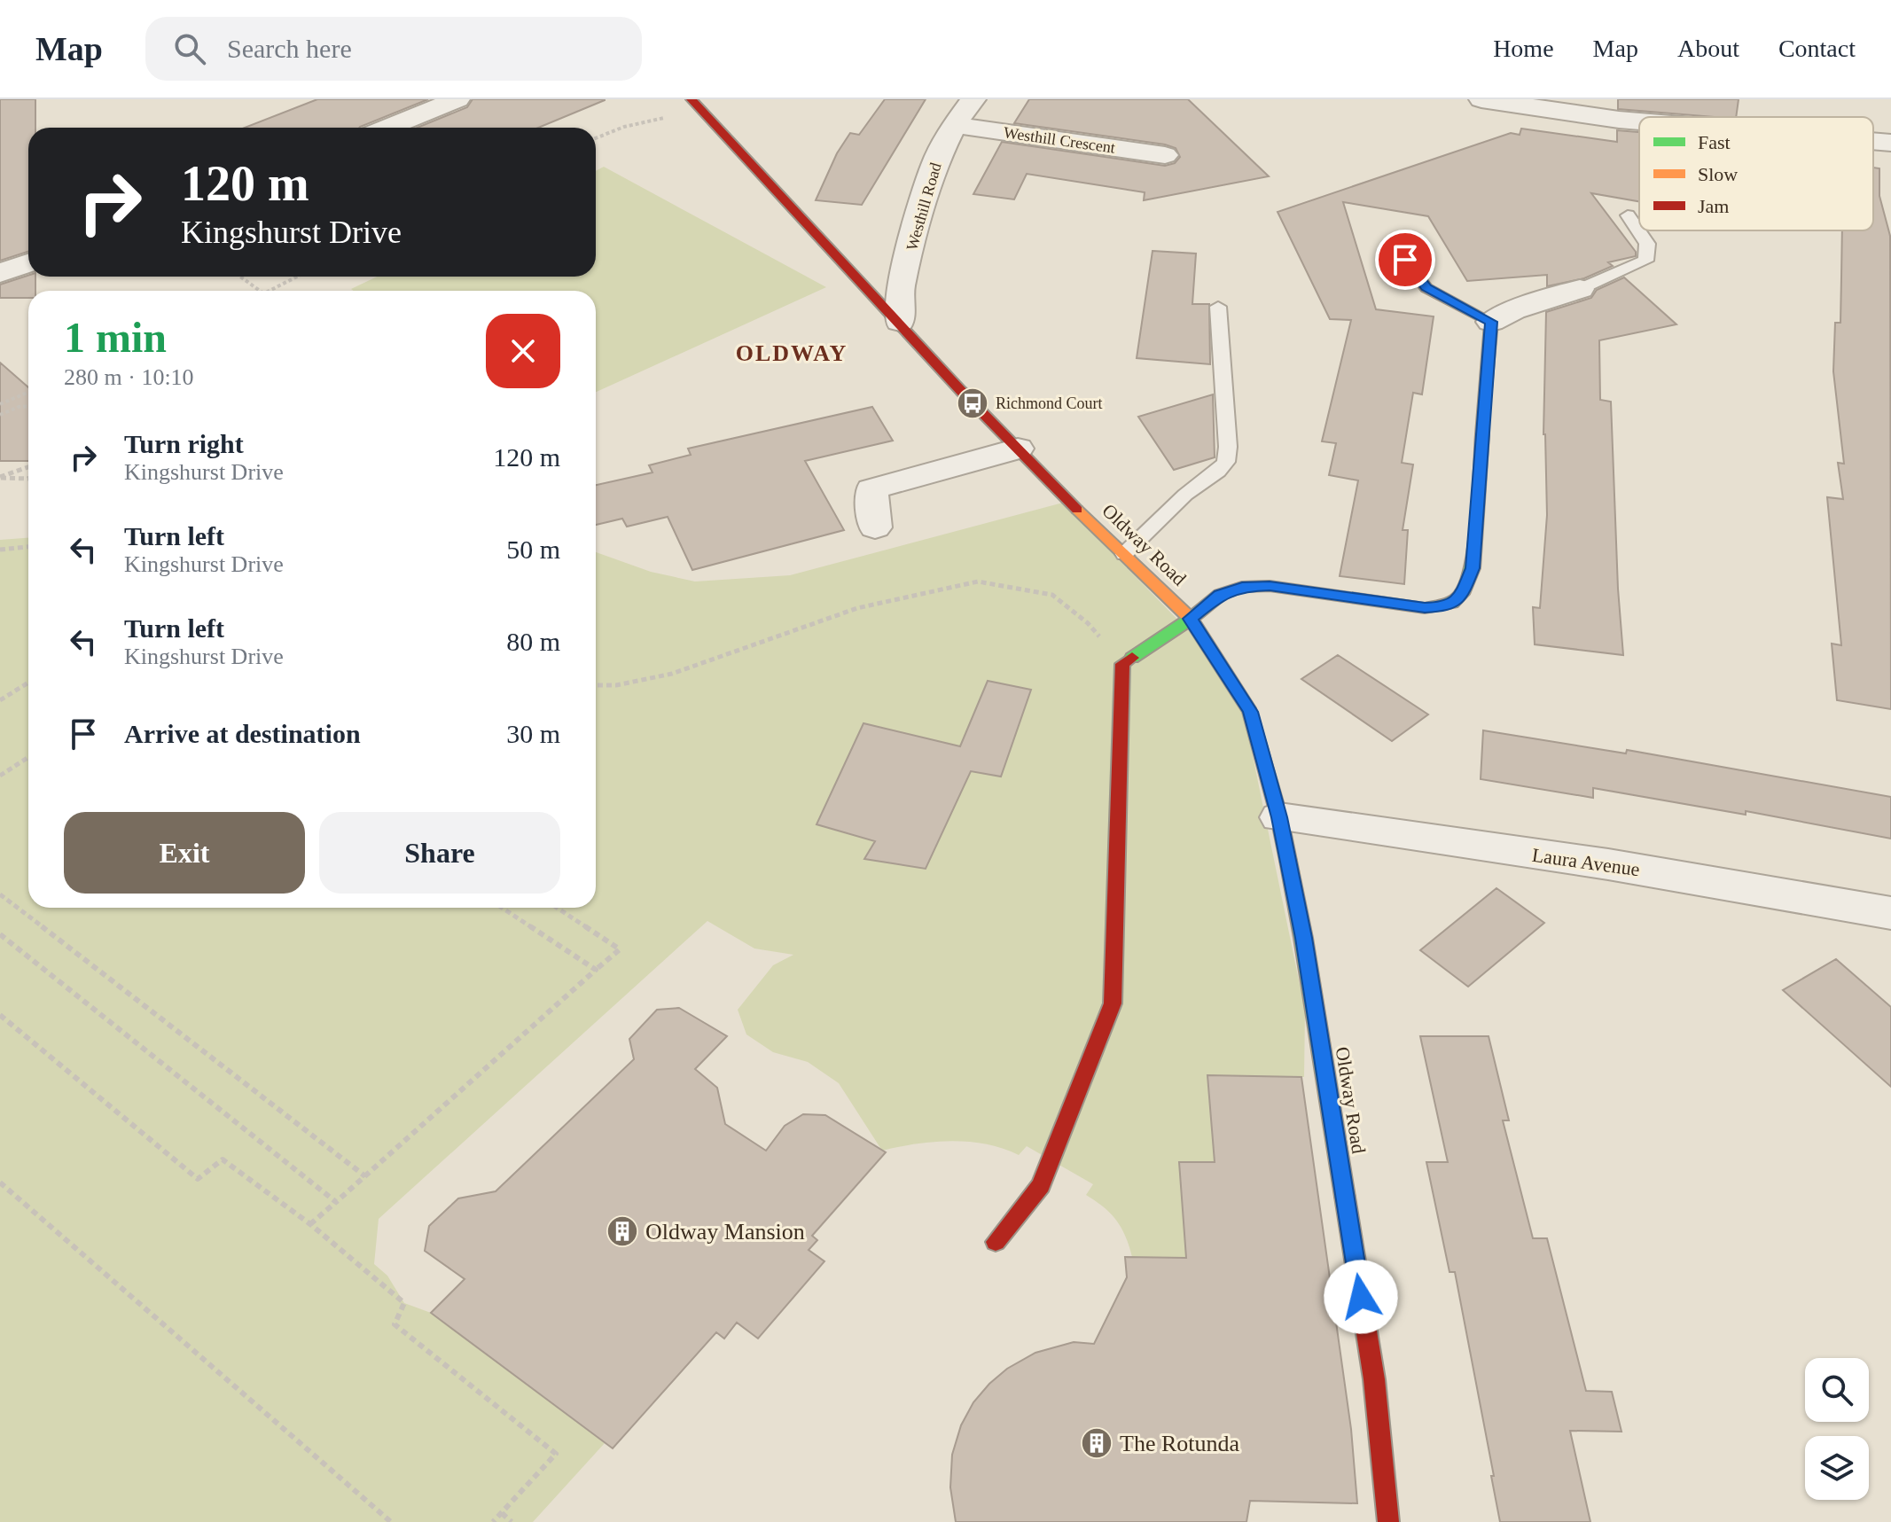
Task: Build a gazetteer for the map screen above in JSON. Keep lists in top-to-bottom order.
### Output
{
  "streets": {
    "street": [
      "Westhill Crescent",
      "Westhill Road",
      "Oldway Road",
      "Laura Avenue"
    ]
  },
  "crossings": [
    ["Westhill Crescent", "Westhill Road"],
    ["Westhill Road", "Oldway Road"],
    ["Oldway Road", "Laura Avenue"]
  ],
  "districts": ["OLDWAY"],
  "places": {
    "bus stop": ["Richmond Court"],
    "building": ["Oldway Mansion", "The Rotunda"]
  },
  "legend": ["Fast", "Slow", "Jam"],
  "page": {
    "header": "Map",
    "search": "Search here",
    "nav": [
      "Home",
      "Map",
      "About",
      "Contact"
    ],
    "turn": ["120 m", "Kingshurst Drive"],
    "heading": ["1 min", "280 m · 10:10"],
    "list": [
      {
        "name": "Turn right",
        "note": "Kingshurst Drive",
        "value": "120 m"
      },
      {
        "name": "Turn left",
        "note": "Kingshurst Drive",
        "value": "50 m"
      },
      {
        "name": "Turn left",
        "note": "Kingshurst Drive",
        "value": "80 m"
      },
      {
        "name": "Arrive at destination",
        "value": "30 m"
      }
    ],
    "buttons": ["Exit", "Share"]
  }
}
